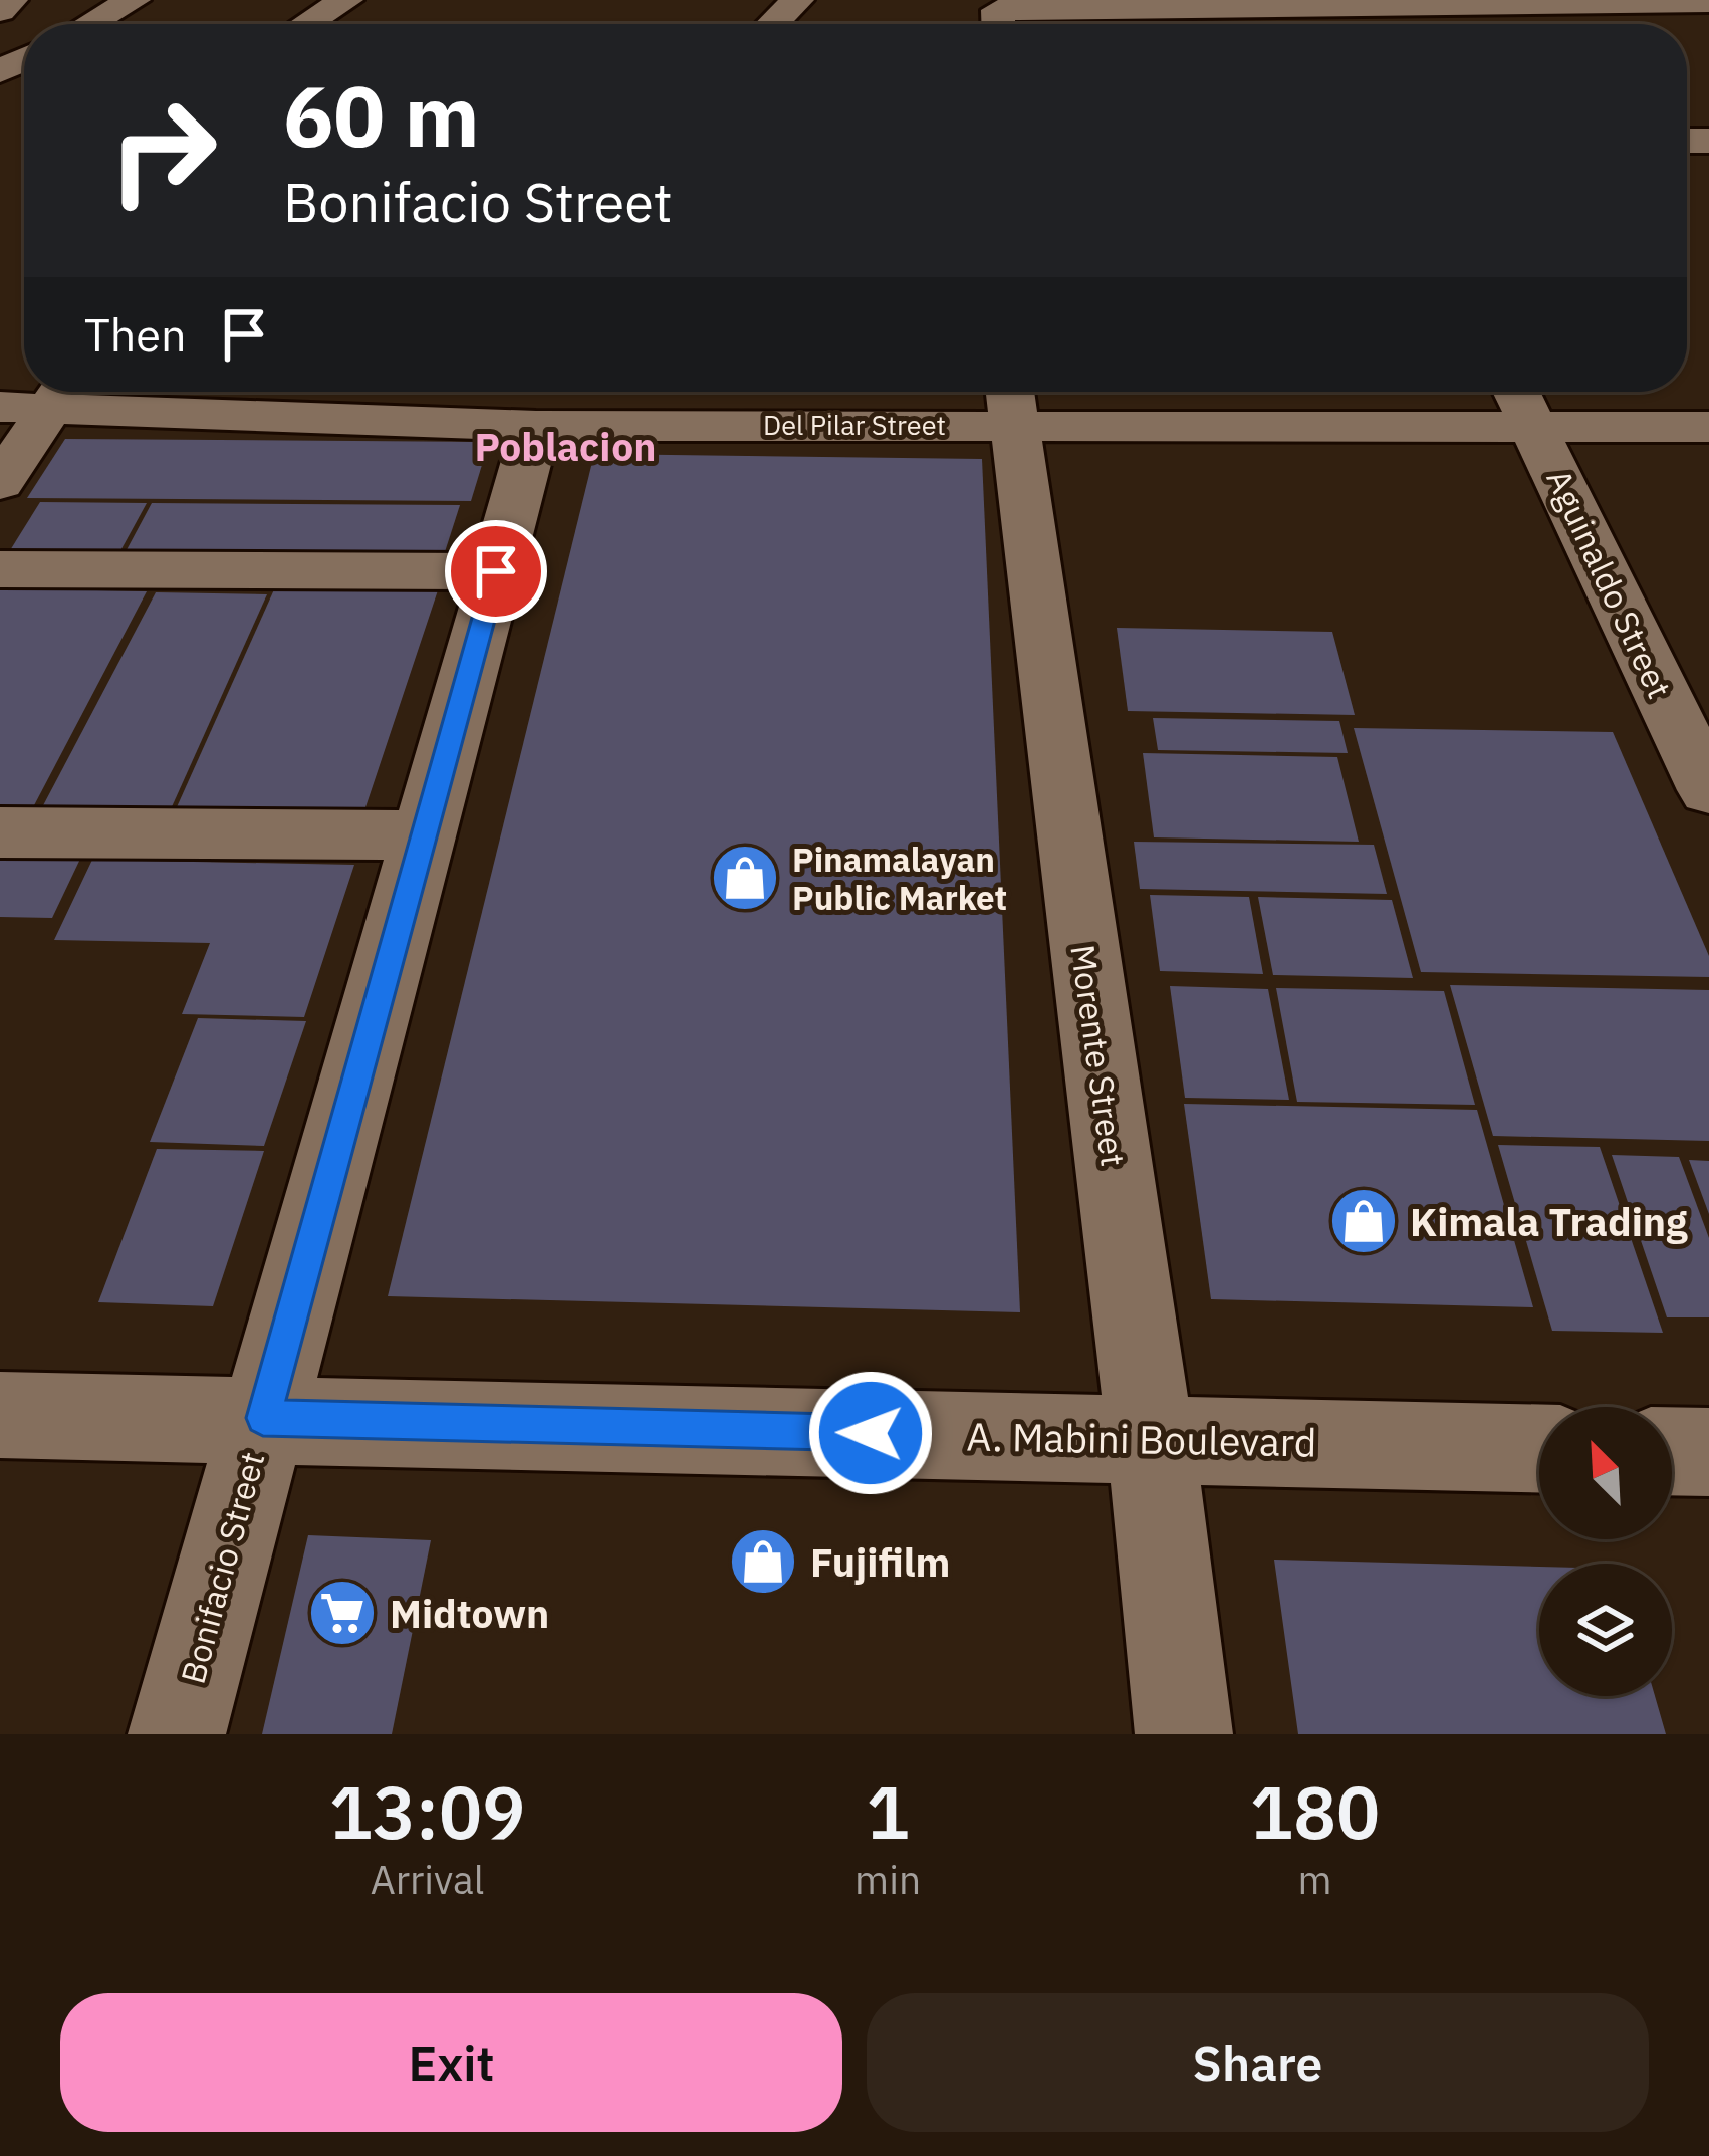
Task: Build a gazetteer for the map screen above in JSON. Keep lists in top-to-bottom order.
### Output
{
  "streets": {
    "street": [
      "Del Pilar Street",
      "Aguinaldo Street",
      "Morente Street",
      "A. Mabini Boulevard",
      "Bonifacio Street"
    ]
  },
  "crossings": [
    ["Del Pilar Street", "Aguinaldo Street"],
    ["Del Pilar Street", "Morente Street"],
    ["Del Pilar Street", "Bonifacio Street"],
    ["Morente Street", "A. Mabini Boulevard"],
    ["A. Mabini Boulevard", "Bonifacio Street"]
  ],
  "districts": ["Poblacion"],
  "places": {
    "shop": ["Pinamalayan Public Market", "Kimala Trading", "Fujifilm"],
    "supermarket": ["Midtown"]
  },
  "north": "top left",
  "page": {
    "turn": ["60 m", "Bonifacio Street"],
    "then": "Then",
    "eta": [
      "13:09",
      "Arrival",
      "1",
      "min",
      "180",
      "m"
    ],
    "buttons": ["Exit", "Share"]
  }
}
